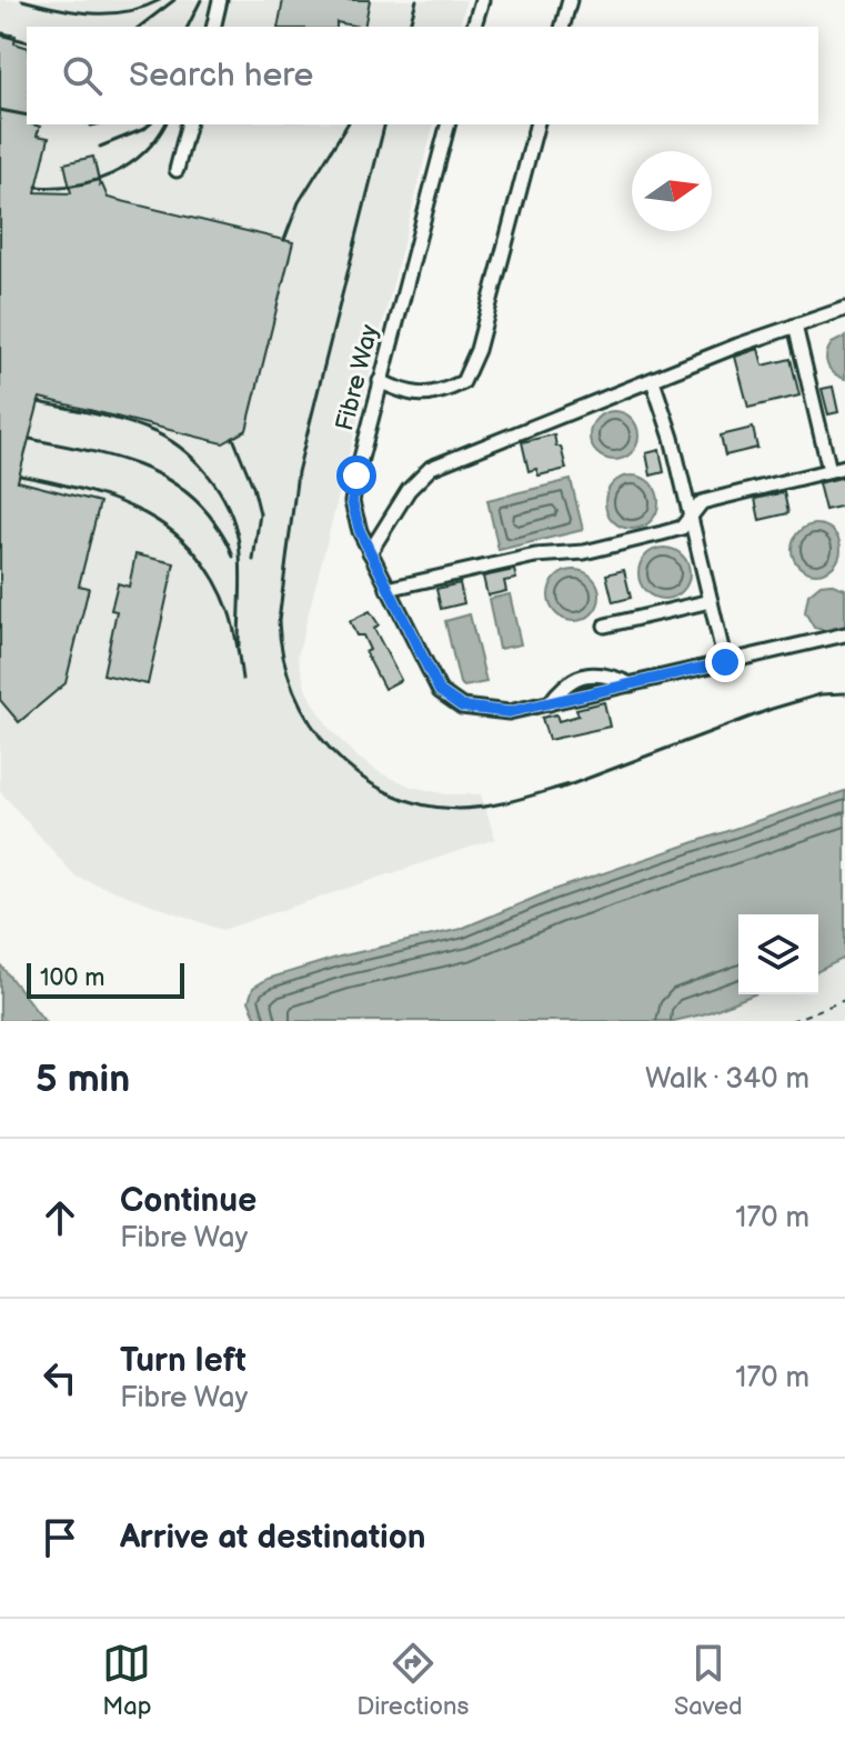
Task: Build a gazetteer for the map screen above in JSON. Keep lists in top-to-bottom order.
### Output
{
  "streets": {
    "lane": ["Fibre Way"]
  },
  "scale_bar": "100 m",
  "north": "right",
  "page": {
    "search": "Search here",
    "scale": "100 m",
    "heading": ["5 min", "Walk · 340 m"],
    "list": [
      ["Continue", "Fibre Way", "170 m"],
      ["Turn left", "Fibre Way", "170 m"],
      "Arrive at destination"
    ],
    "nav": ["Map", "Directions", "Saved"]
  }
}
